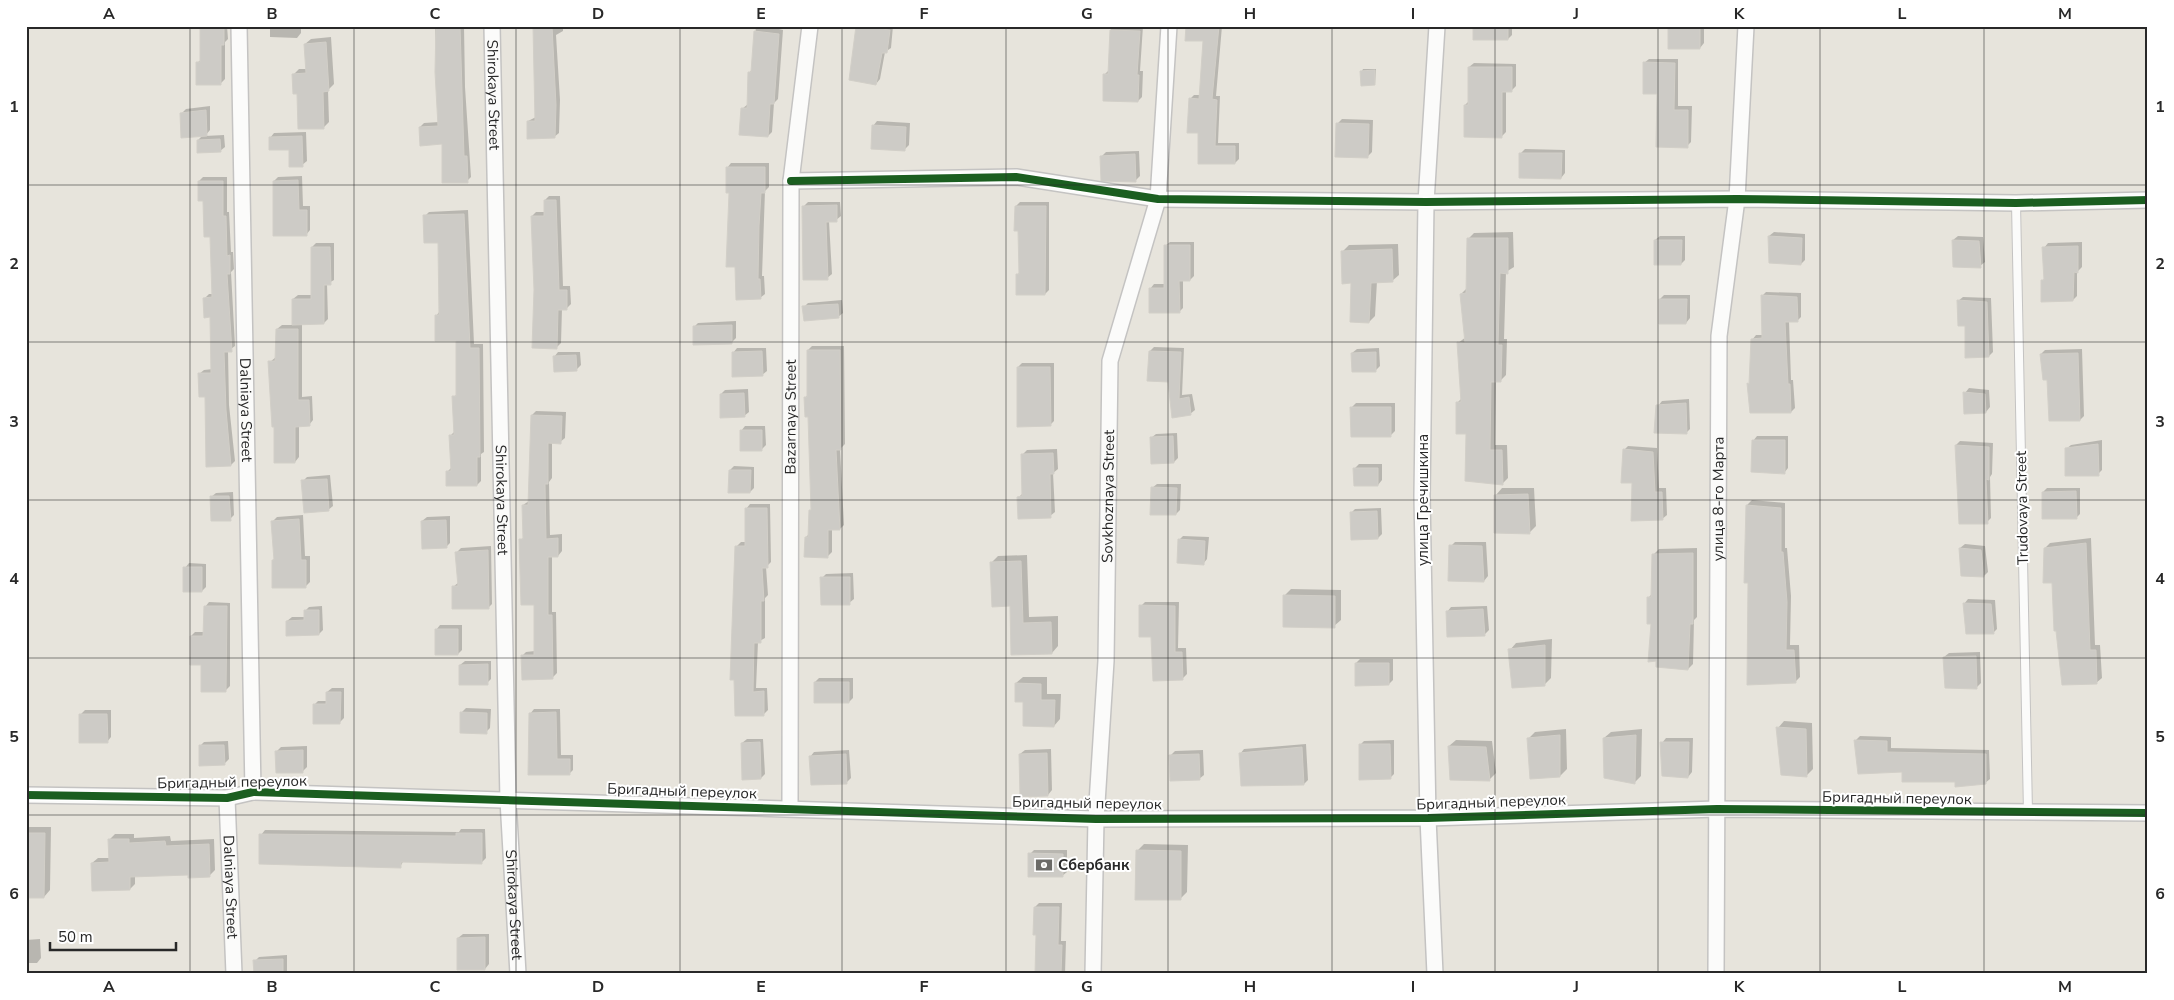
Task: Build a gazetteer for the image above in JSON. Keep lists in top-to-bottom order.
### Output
{
  "streets": {
    "street": [
      "Shirokaya Street",
      "Dalniaya Street",
      "Bazarnaya Street",
      "Sovkhoznaya Street",
      "улица 8-го Марта",
      "улица Гречишкина",
      "Бригадный переулок"
    ],
    "lane": ["Trudovaya Street"]
  },
  "crossings": [
    ["Shirokaya Street", "Бригадный переулок"],
    ["Dalniaya Street", "Бригадный переулок"],
    ["Bazarnaya Street", "Бригадный переулок"],
    ["Sovkhoznaya Street", "Бригадный переулок"],
    ["улица 8-го Марта", "Бригадный переулок"],
    ["улица Гречишкина", "Бригадный переулок"],
    ["Trudovaya Street", "Бригадный переулок"]
  ],
  "places": {
    "bank": ["Сбербанк"]
  },
  "scale_bar": "50 m",
  "grid": {
    "columns": [
      "A",
      "B",
      "C",
      "D",
      "E",
      "F",
      "G",
      "H",
      "I",
      "J",
      "K",
      "L",
      "M"
    ],
    "rows": [
      "1",
      "2",
      "3",
      "4",
      "5",
      "6"
    ]
  }
}
